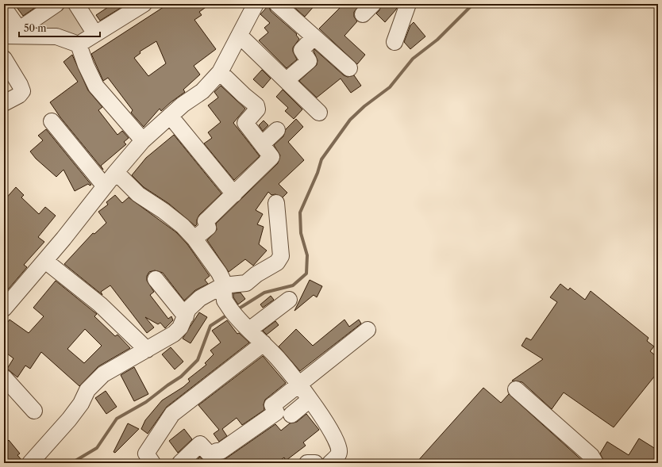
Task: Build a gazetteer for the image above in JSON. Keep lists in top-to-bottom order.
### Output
{
  "scale_bar": "50 m"
}
